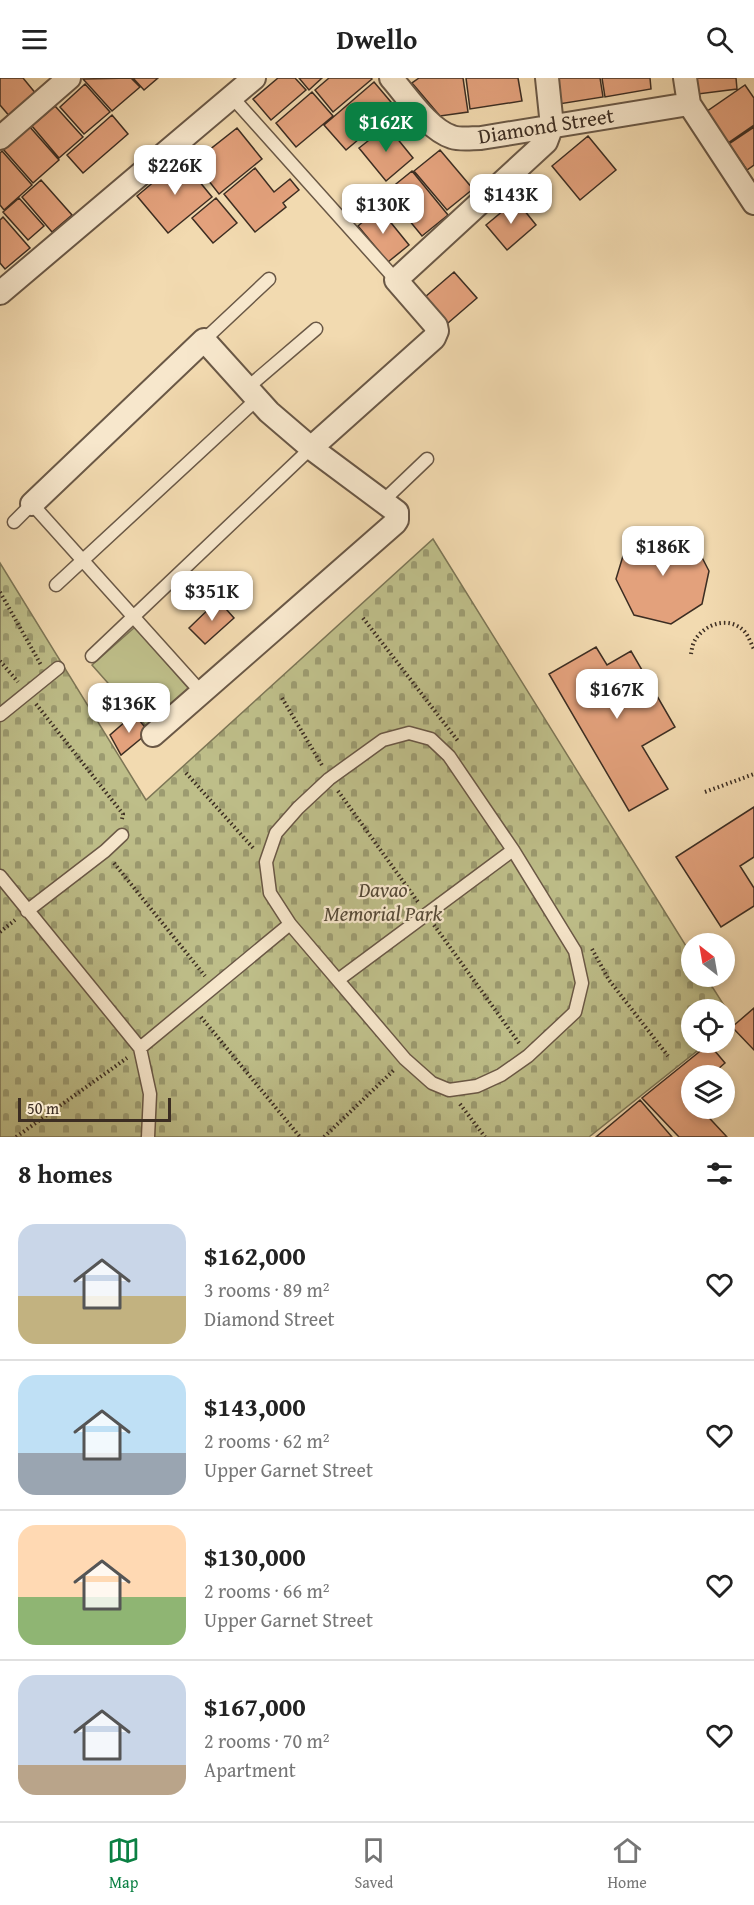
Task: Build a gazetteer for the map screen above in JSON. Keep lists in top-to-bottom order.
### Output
{
  "streets": {
    "street": ["Diamond Street"]
  },
  "parks": ["Davao Memorial Park"],
  "scale_bar": "50 m",
  "north": "top left",
  "page": {
    "header": "Dwello",
    "price": [
      "$162K",
      "$226K",
      "$143K",
      "$130K",
      "$186K",
      "$351K",
      "$167K",
      "$136K"
    ],
    "scale": "50 m",
    "heading": "8 homes",
    "list": [
      {
        "name": "$162,000",
        "note": "3 rooms · 89 m² · Diamond Street"
      },
      {
        "name": "$143,000",
        "note": "2 rooms · 62 m² · Upper Garnet Street"
      },
      {
        "name": "$130,000",
        "note": "2 rooms · 66 m² · Upper Garnet Street"
      },
      {
        "name": "$167,000",
        "note": "2 rooms · 70 m² · Apartment"
      }
    ],
    "tabs": ["Map", "Saved", "Home"]
  }
}
